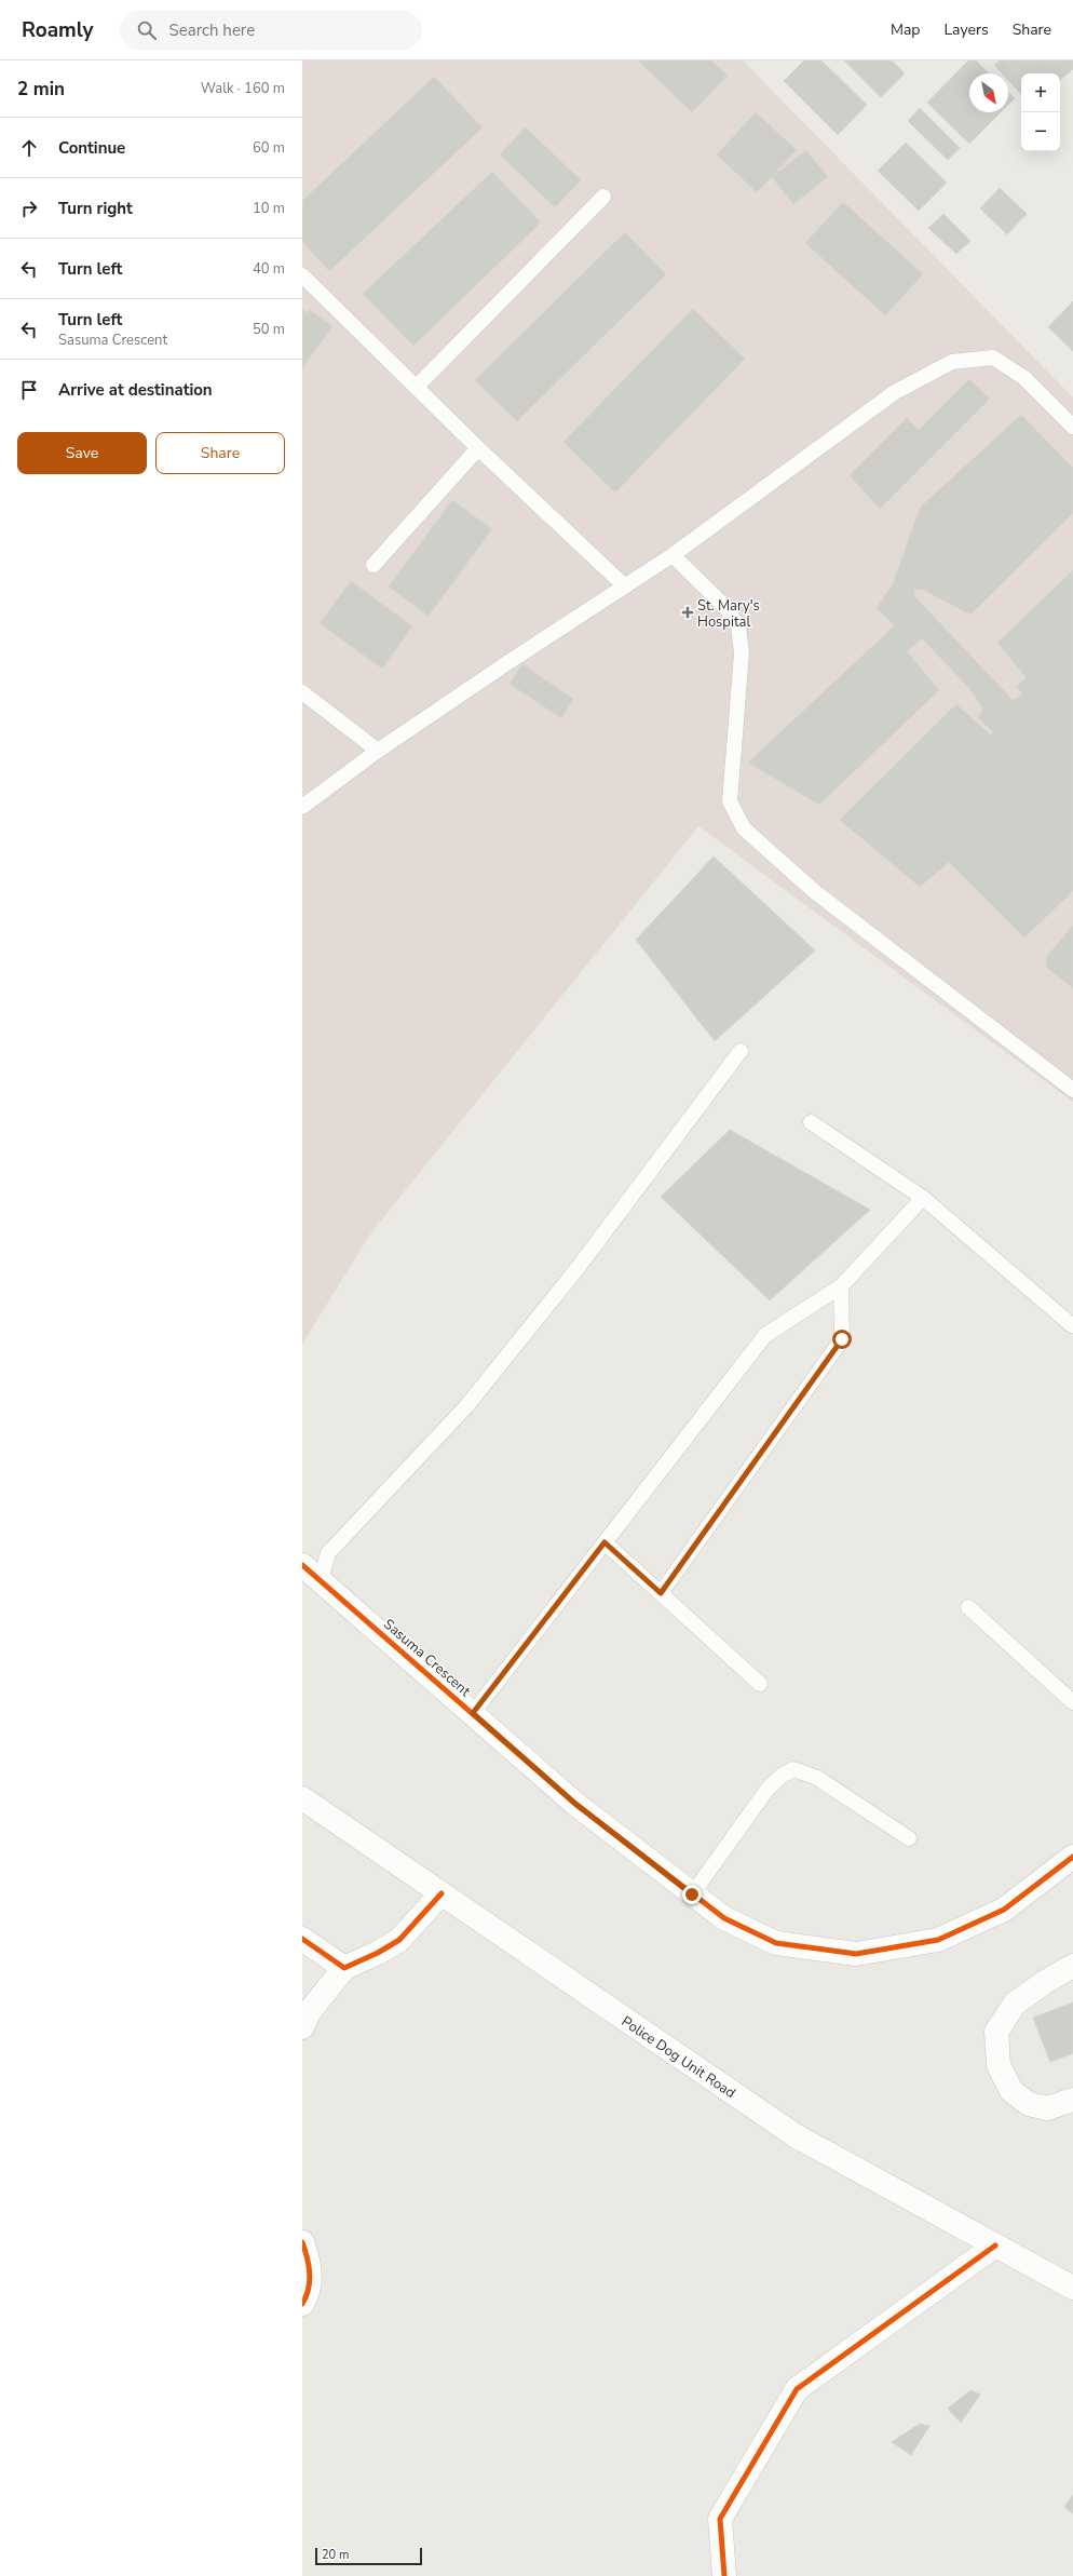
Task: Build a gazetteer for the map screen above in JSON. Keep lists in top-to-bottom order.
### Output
{
  "streets": {
    "street": ["Sasuma Crescent", "Police Dog Unit Road"]
  },
  "places": {
    "health": ["St. Mary's Hospital"]
  },
  "scale_bar": "20 m",
  "north": "bottom right",
  "page": {
    "header": "Roamly",
    "search": "Search here",
    "nav": ["Map", "Layers", "Share"],
    "heading": ["2 min", "Walk · 160 m"],
    "map_buttons": ["+", "−"],
    "list": [
      ["Continue", "60 m"],
      ["Turn right", "10 m"],
      ["Turn left", "40 m"],
      ["Turn left", "Sasuma Crescent", "50 m"],
      "Arrive at destination"
    ],
    "buttons": ["Save", "Share"],
    "scale": "20 m"
  }
}
